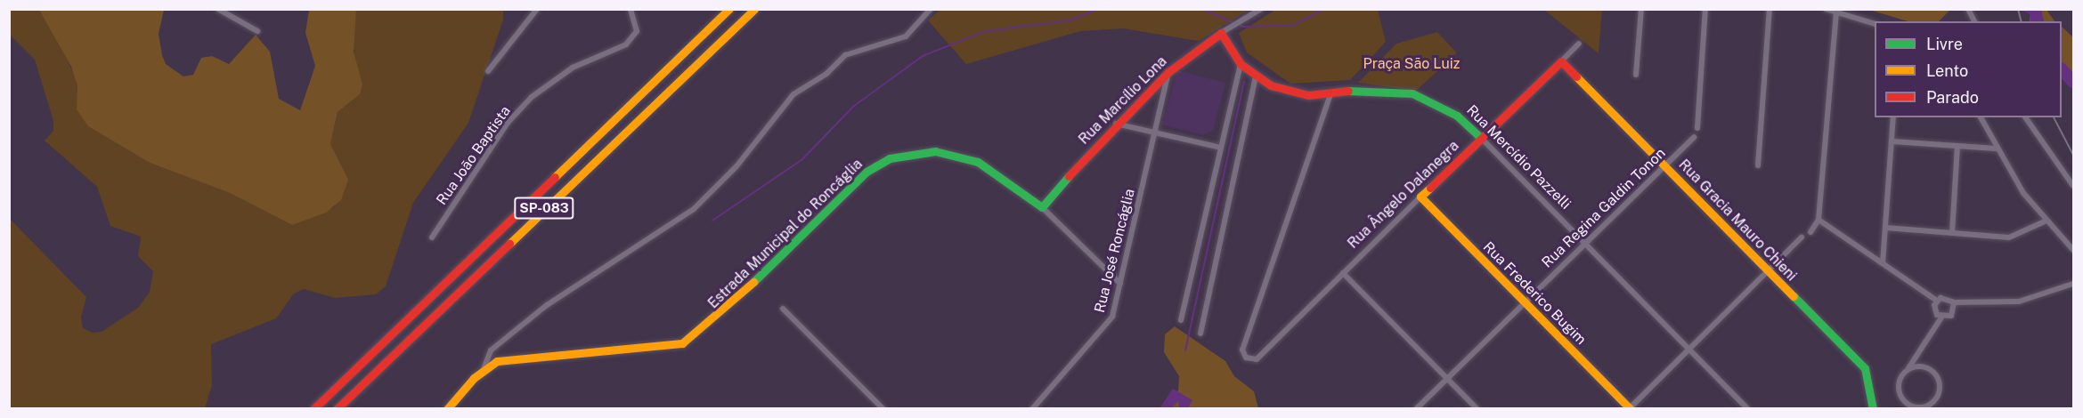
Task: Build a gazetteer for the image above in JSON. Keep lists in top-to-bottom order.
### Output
{
  "streets": {
    "main road": [
      "Rua Marcílio Lona",
      "Rua Mercídio Pazzelli",
      "Rua Ângelo Dalanegra",
      "SP-083",
      "Rua Gracia Mauro Chieni",
      "Estrada Municipal do Roncáglia",
      "Rua Frederico Bugim"
    ],
    "street": ["Rua João Baptista", "Rua Regina Galdin Tonon", "Rua José Roncáglia"]
  },
  "crossings": [
    ["Rua Marcílio Lona", "Rua Mercídio Pazzelli"],
    ["Rua Marcílio Lona", "Estrada Municipal do Roncáglia"],
    ["Rua Marcílio Lona", "Rua José Roncáglia"],
    ["Rua Mercídio Pazzelli", "Rua Ângelo Dalanegra"],
    ["Rua Mercídio Pazzelli", "Rua Regina Galdin Tonon"],
    ["Rua Ângelo Dalanegra", "Rua Gracia Mauro Chieni"],
    ["Rua Ângelo Dalanegra", "Rua Frederico Bugim"],
    ["Rua Regina Galdin Tonon", "Rua Gracia Mauro Chieni"],
    ["Rua Regina Galdin Tonon", "Rua Frederico Bugim"],
    ["Estrada Municipal do Roncáglia", "Rua José Roncáglia"]
  ],
  "parks": ["Praça São Luiz"],
  "legend": ["Livre", "Lento", "Parado"]
}
